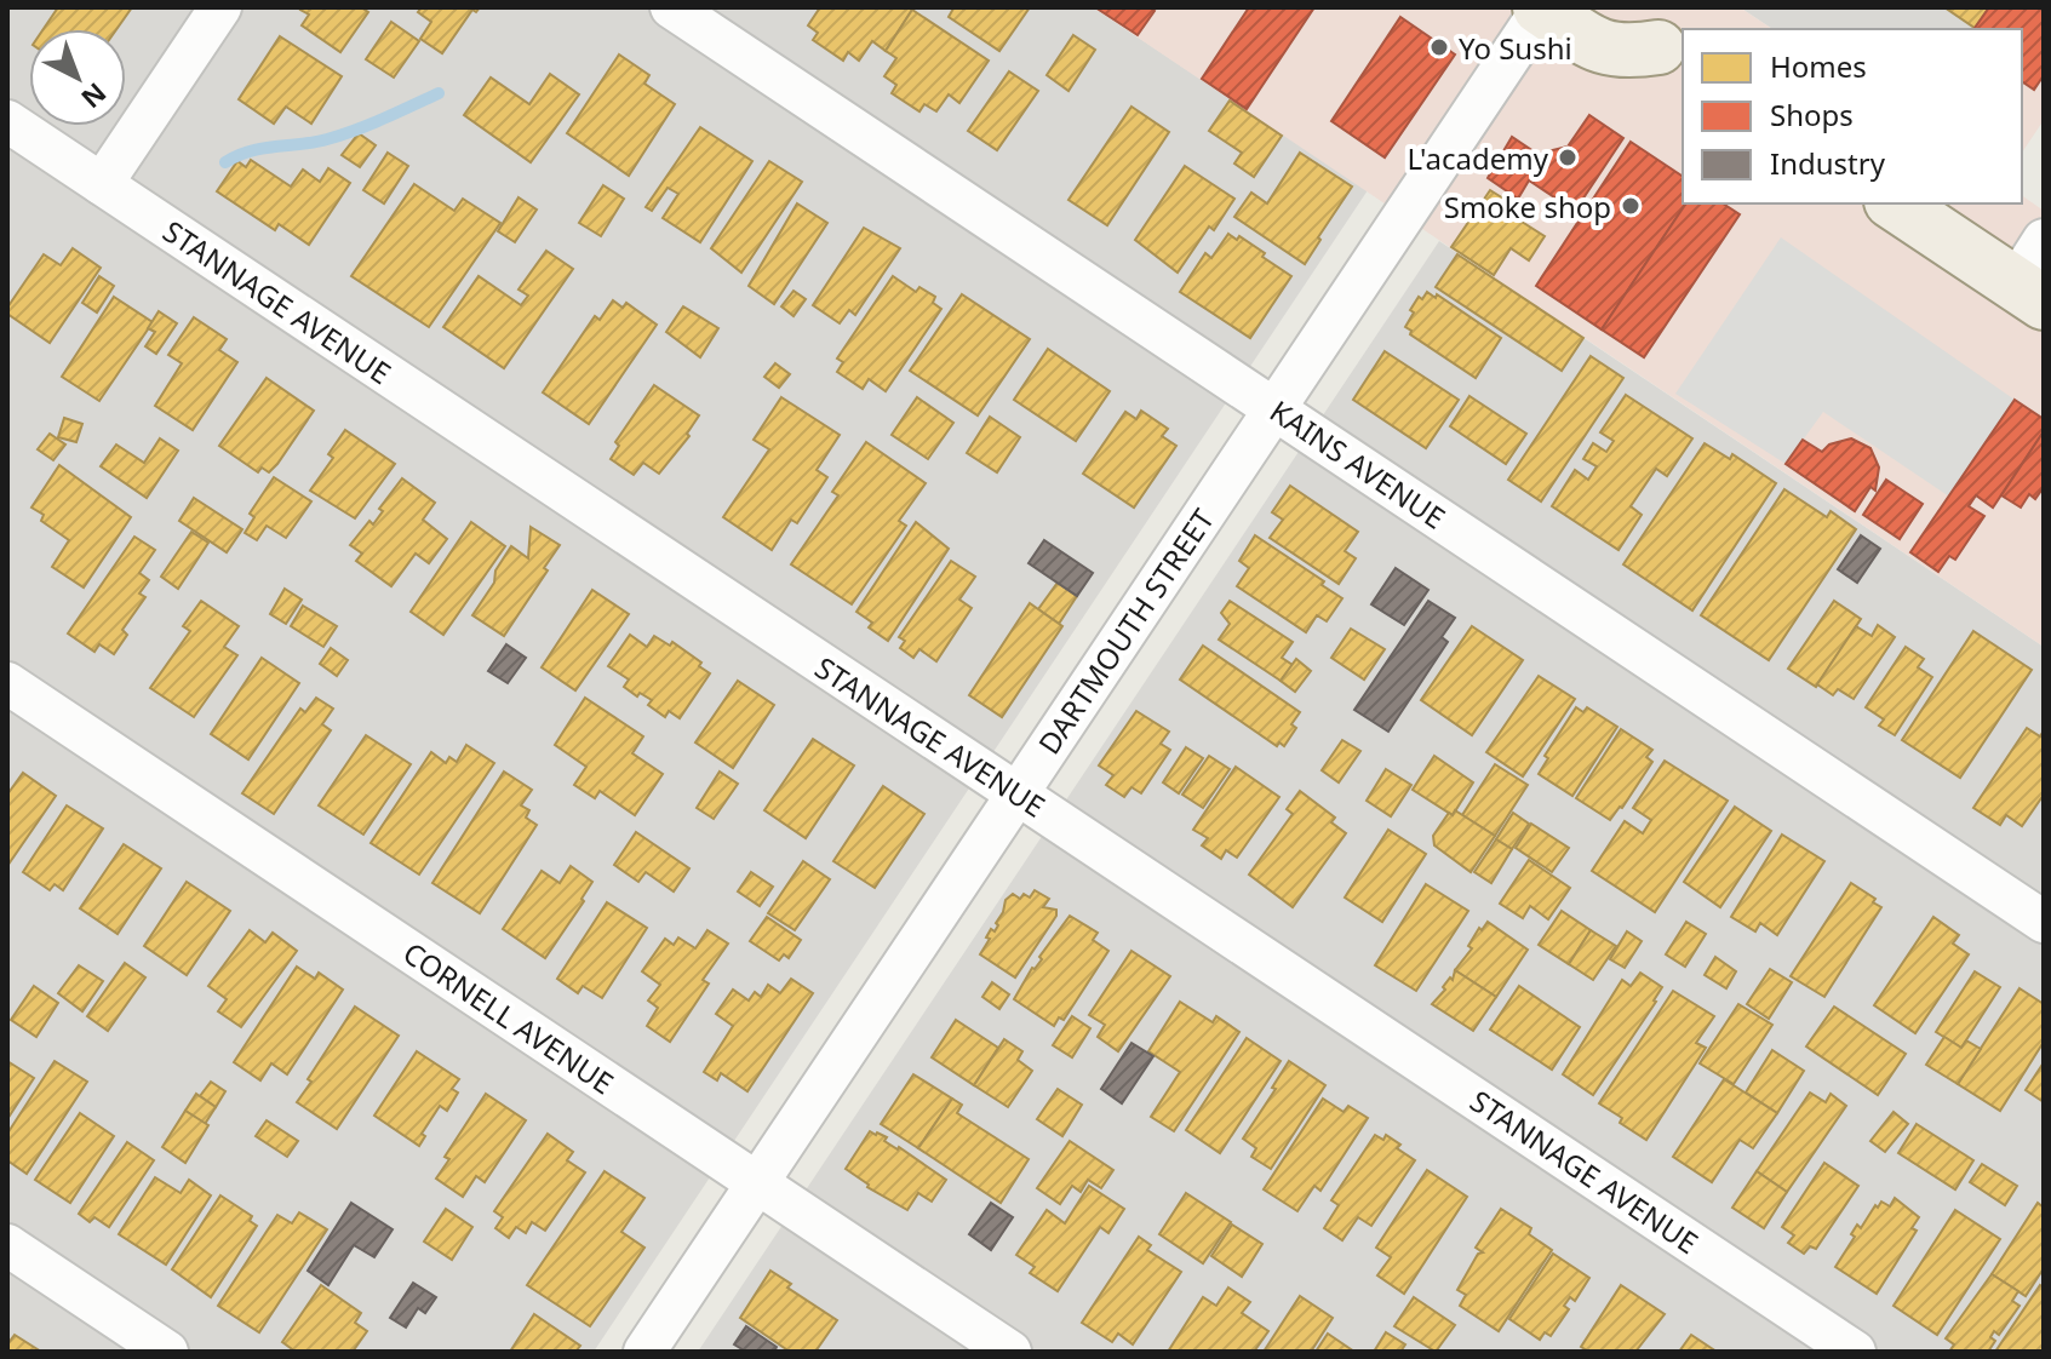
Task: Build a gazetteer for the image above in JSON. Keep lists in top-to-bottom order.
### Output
{
  "streets": {
    "street": [
      "STANNAGE AVENUE",
      "KAINS AVENUE",
      "DARTMOUTH STREET",
      "CORNELL AVENUE"
    ]
  },
  "crossings": [
    ["STANNAGE AVENUE", "DARTMOUTH STREET"],
    ["KAINS AVENUE", "DARTMOUTH STREET"],
    ["DARTMOUTH STREET", "CORNELL AVENUE"]
  ],
  "places": ["Yo Sushi", "L'academy", "Smoke shop"],
  "legend": ["Homes", "Shops", "Industry"],
  "north": "bottom right"
}
